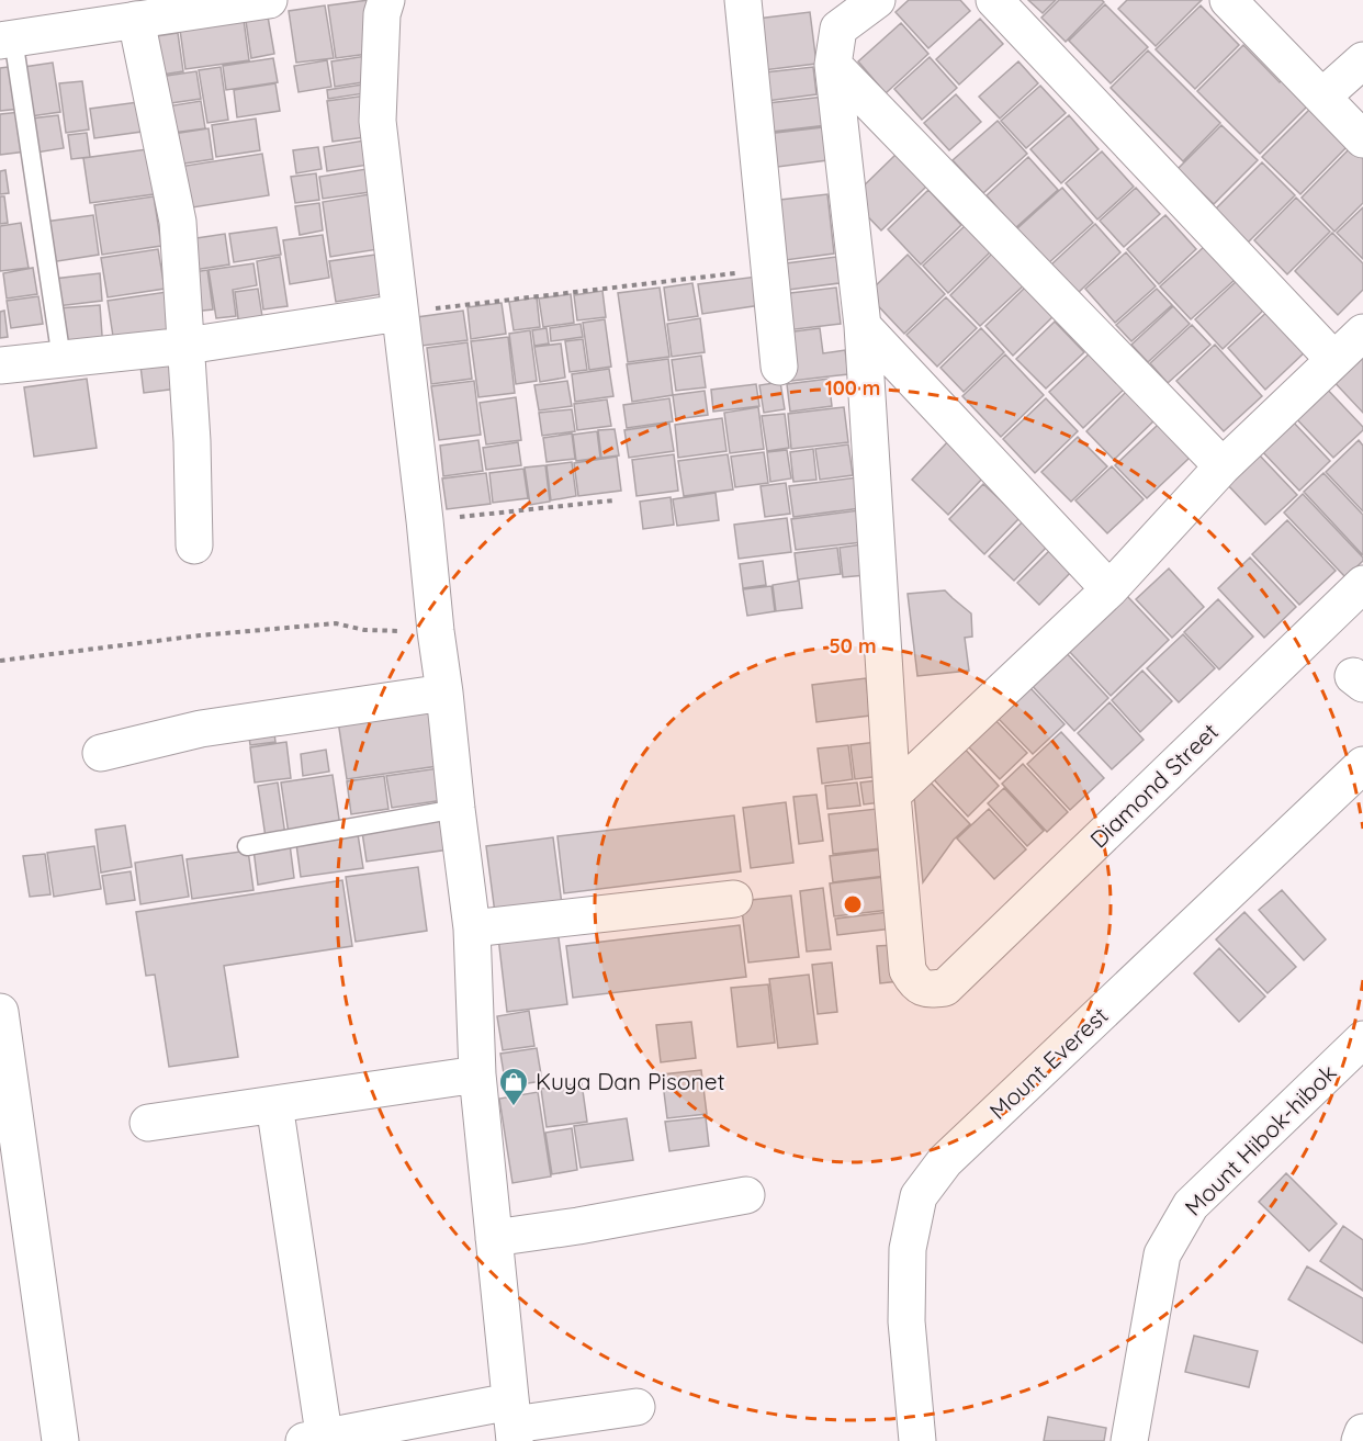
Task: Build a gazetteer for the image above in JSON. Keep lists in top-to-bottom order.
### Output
{
  "streets": {
    "street": ["Diamond Street", "Mount Everest", "Mount Hibok-hibok"]
  },
  "places": {
    "shop": ["Kuya Dan Pisonet"]
  },
  "rings": ["100 m", "50 m"]
}
